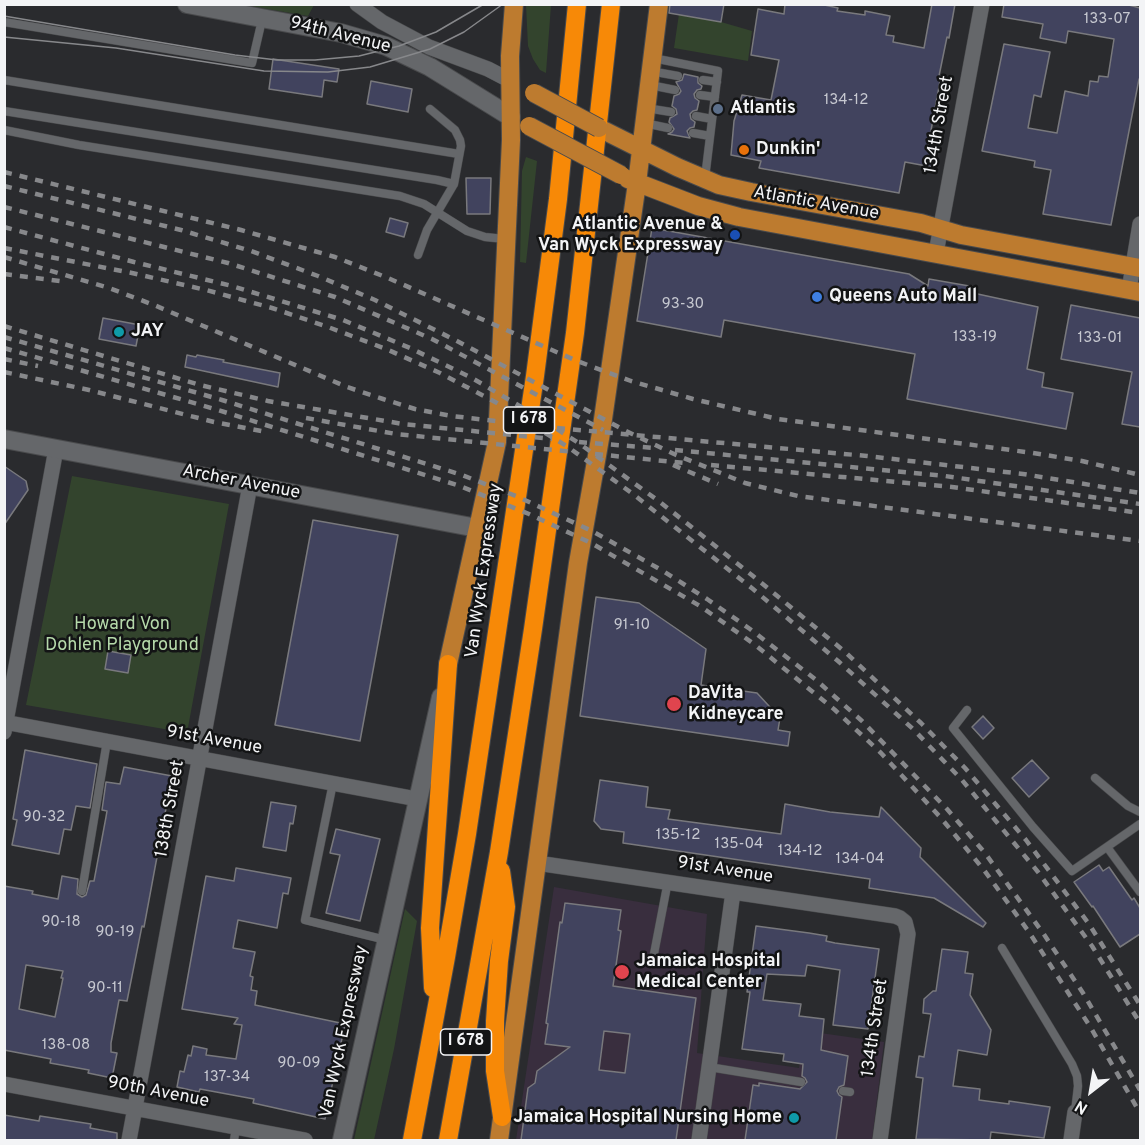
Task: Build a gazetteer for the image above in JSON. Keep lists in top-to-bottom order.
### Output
{
  "streets": {
    "highway": ["I 678", "Van Wyck Expressway"],
    "main road": ["94th Avenue", "Atlantic Avenue", "Archer Avenue"],
    "street": [
      "134th Street",
      "91st Avenue",
      "138th Street",
      "90th Avenue"
    ]
  },
  "crossings": [
    ["94th Avenue", "Atlantic Avenue"],
    ["94th Avenue", "Van Wyck Expressway"],
    ["134th Street", "Atlantic Avenue"],
    ["134th Street", "91st Avenue"],
    ["Atlantic Avenue", "Van Wyck Expressway"],
    ["Archer Avenue", "Van Wyck Expressway"],
    ["Archer Avenue", "138th Street"],
    ["Van Wyck Expressway", "91st Avenue"],
    ["91st Avenue", "138th Street"],
    ["138th Street", "90th Avenue"]
  ],
  "parks": ["Howard Von Dohlen Playground"],
  "places": [
    "Atlantis",
    "Dunkin'",
    "Atlantic Avenue & Van Wyck Expressway",
    "Queens Auto Mall",
    "JAY",
    "DaVita Kidneycare",
    "Jamaica Hospital Medical Center",
    "Jamaica Hospital Nursing Home"
  ],
  "house_numbers": [
    "133-07",
    "134-12",
    "93-30",
    "133-19",
    "133-01",
    "91-10",
    "90-32",
    "135-12",
    "135-04",
    "134-12",
    "134-04",
    "90-18",
    "90-19",
    "90-11",
    "138-08",
    "90-09",
    "137-34"
  ],
  "north": "bottom left"
}
